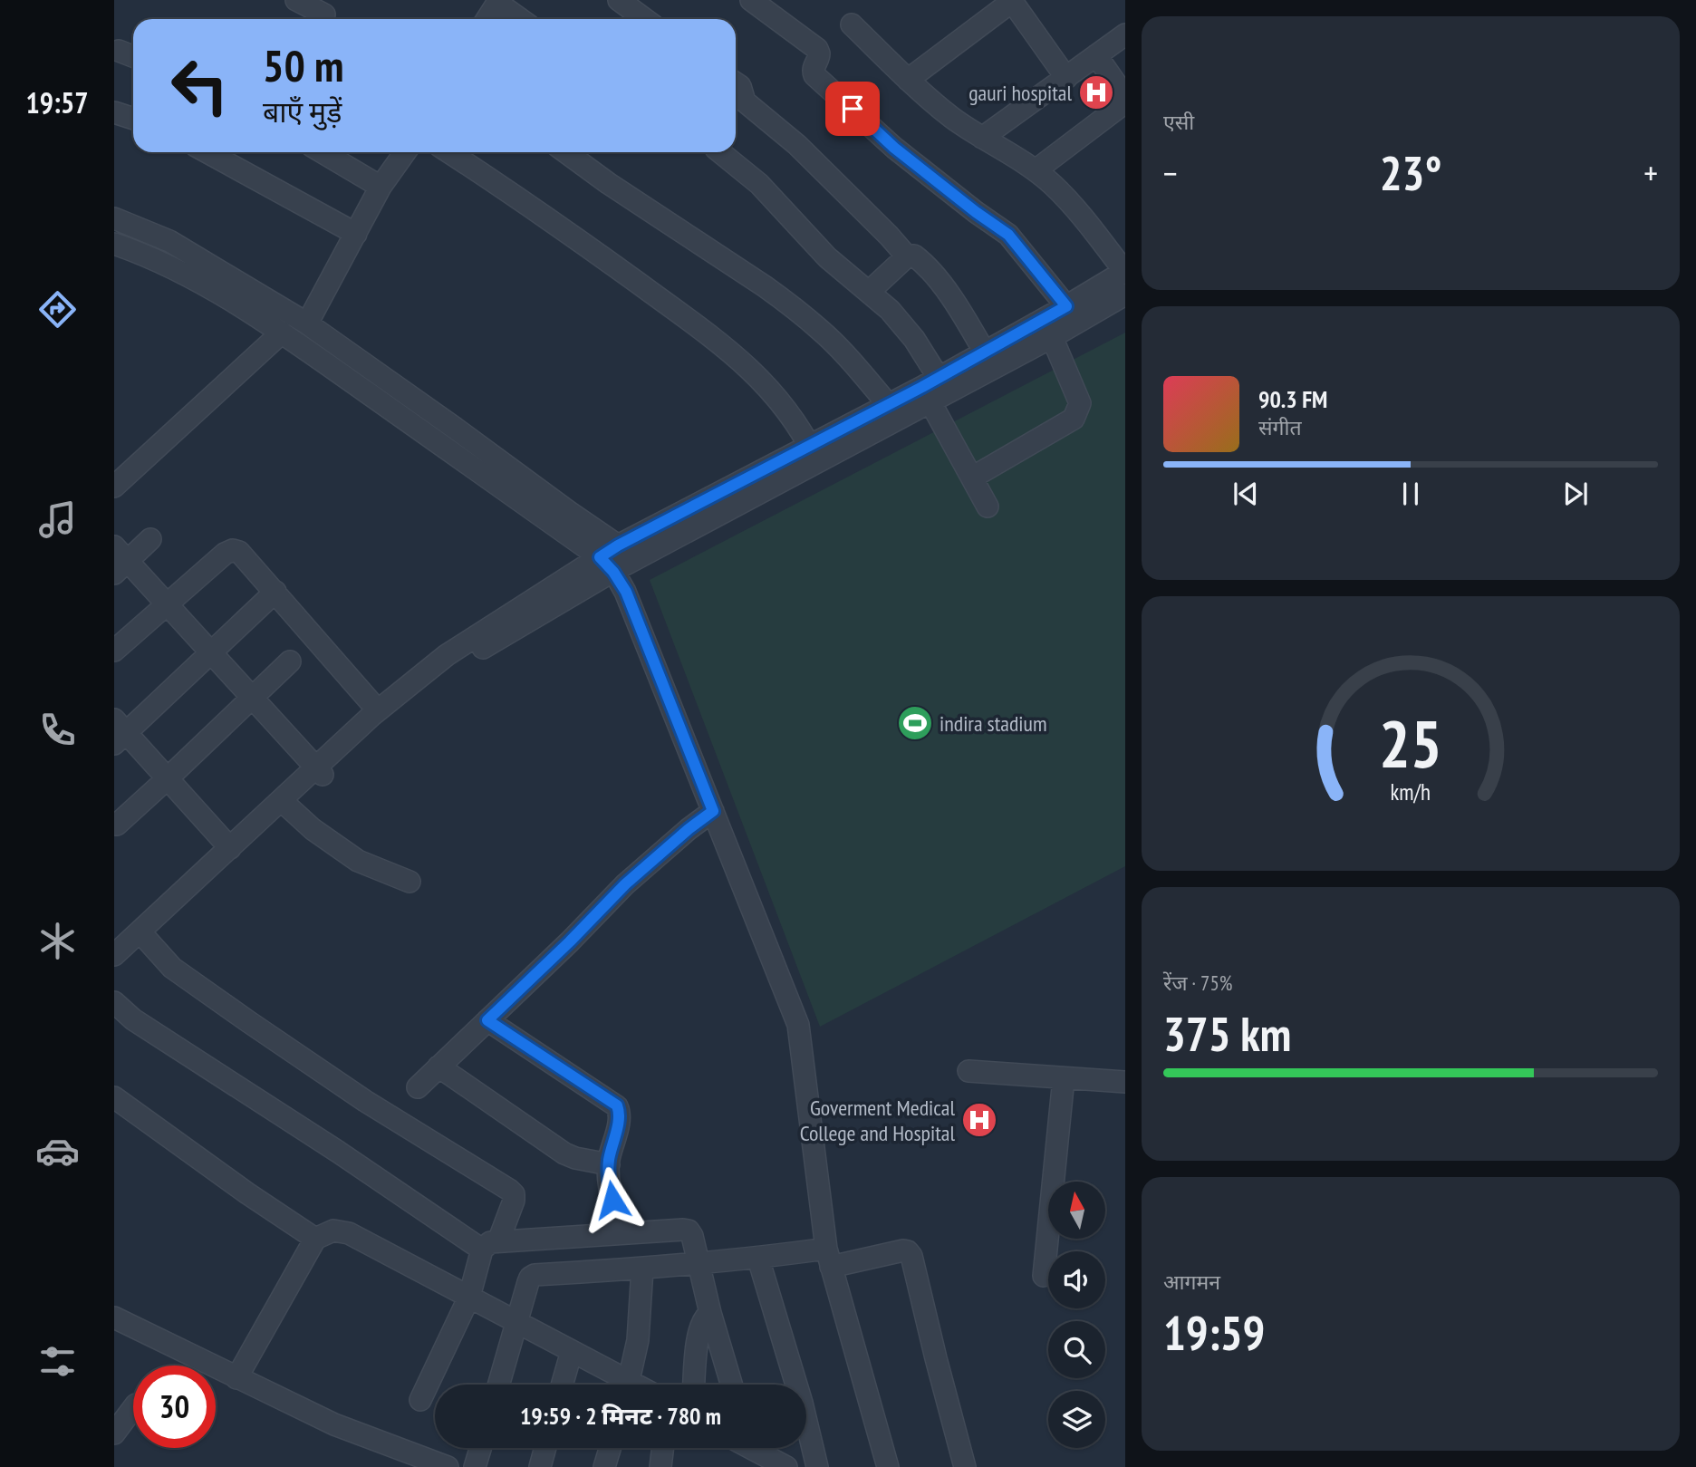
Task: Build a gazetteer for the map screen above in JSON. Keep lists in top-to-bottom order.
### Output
{
  "places": {
    "hospital": ["gauri hospital", "Goverment Medical College and Hospital"],
    "sports": ["indira stadium"]
  },
  "north": "top",
  "page": {
    "tabs": "19:57",
    "tile": [
      "एसी",
      ["रेंज · 75%", "375 km"],
      ["आगमन", "19:59"]
    ],
    "turn": ["50 m", "बाएँ मुड़ें"],
    "heat": ["−", "23°", "+"],
    "song": ["90.3 FM", "संगीत"],
    "limit": "30",
    "trip": "19:59 · 2 मिनट · 780 m",
    "gauge": ["25", "km/h"]
  }
}
